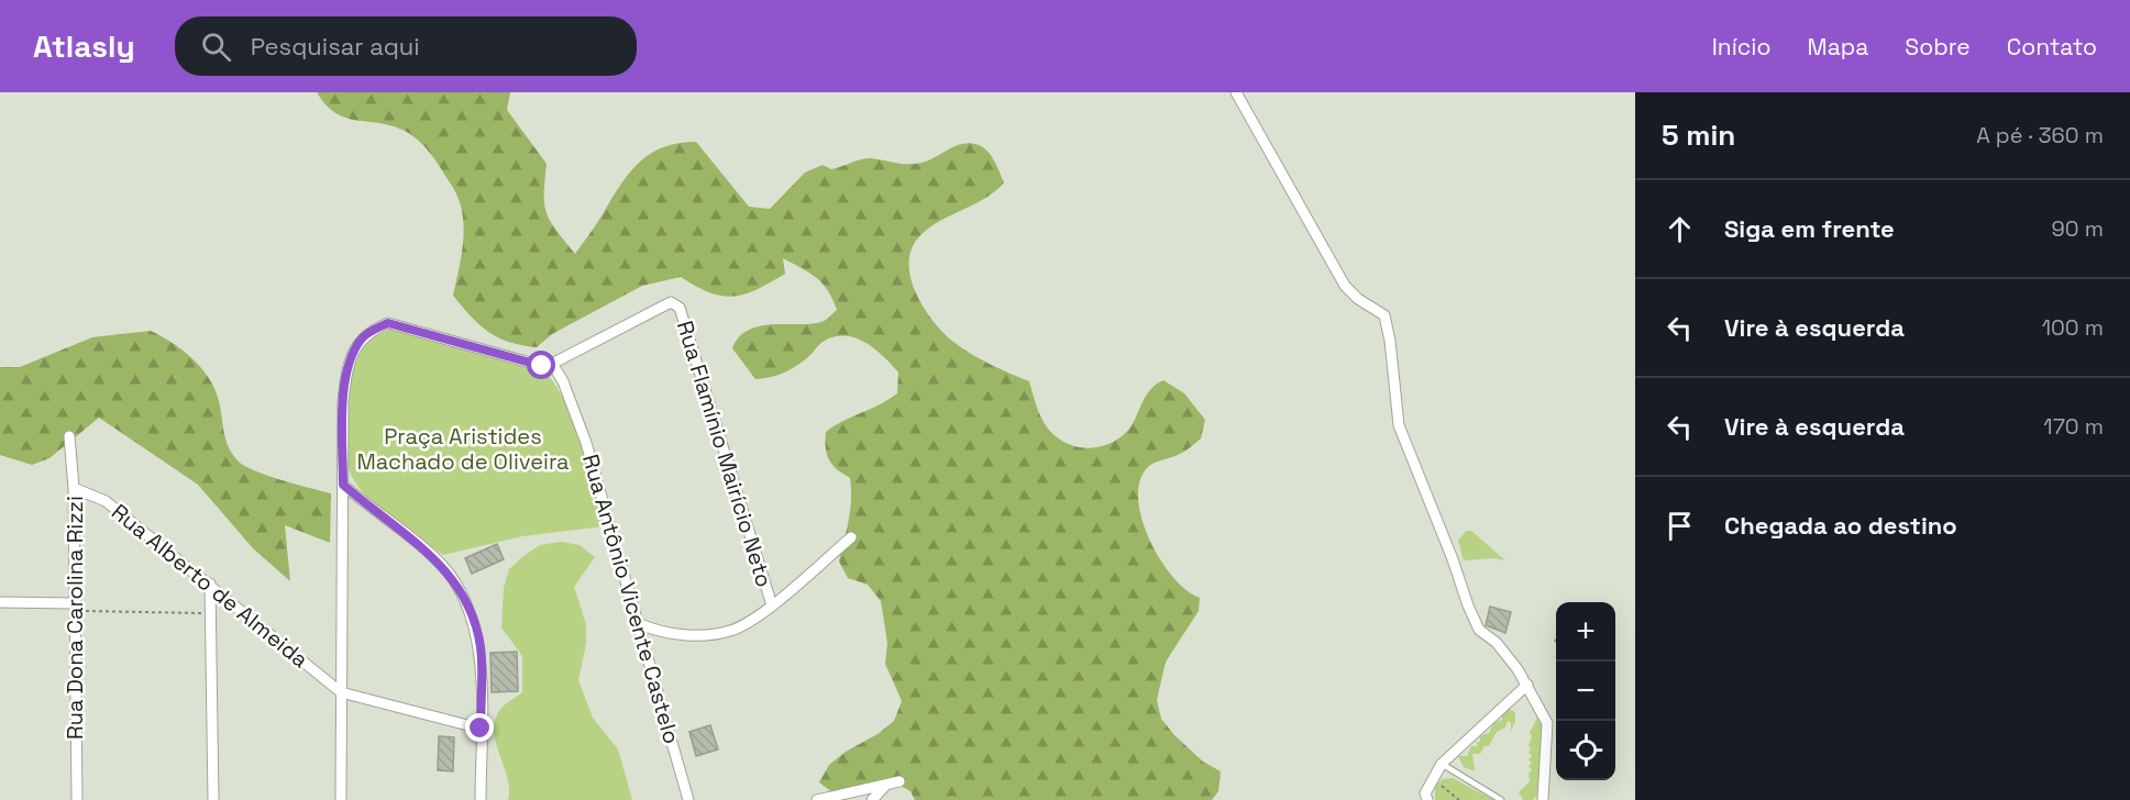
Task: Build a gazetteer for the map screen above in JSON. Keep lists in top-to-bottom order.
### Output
{
  "streets": {
    "street": [
      "Rua Flamínio Mairício Neto",
      "Rua Alberto de Almeida",
      "Rua Antônio Vicente Castelo",
      "Rua Dona Carolina Rizzi"
    ]
  },
  "crossings": [
    ["Rua Flamínio Mairício Neto", "Rua Antônio Vicente Castelo"],
    ["Rua Alberto de Almeida", "Rua Dona Carolina Rizzi"]
  ],
  "parks": ["Praça Aristides Machado de Oliveira"],
  "page": {
    "header": "Atlasly",
    "search": "Pesquisar aqui",
    "nav": [
      "Início",
      "Mapa",
      "Sobre",
      "Contato"
    ],
    "heading": ["5 min", "A pé · 360 m"],
    "list": [
      ["Siga em frente", "90 m"],
      ["Vire à esquerda", "100 m"],
      ["Vire à esquerda", "170 m"],
      "Chegada ao destino"
    ],
    "map_buttons": ["+", "−"]
  }
}
